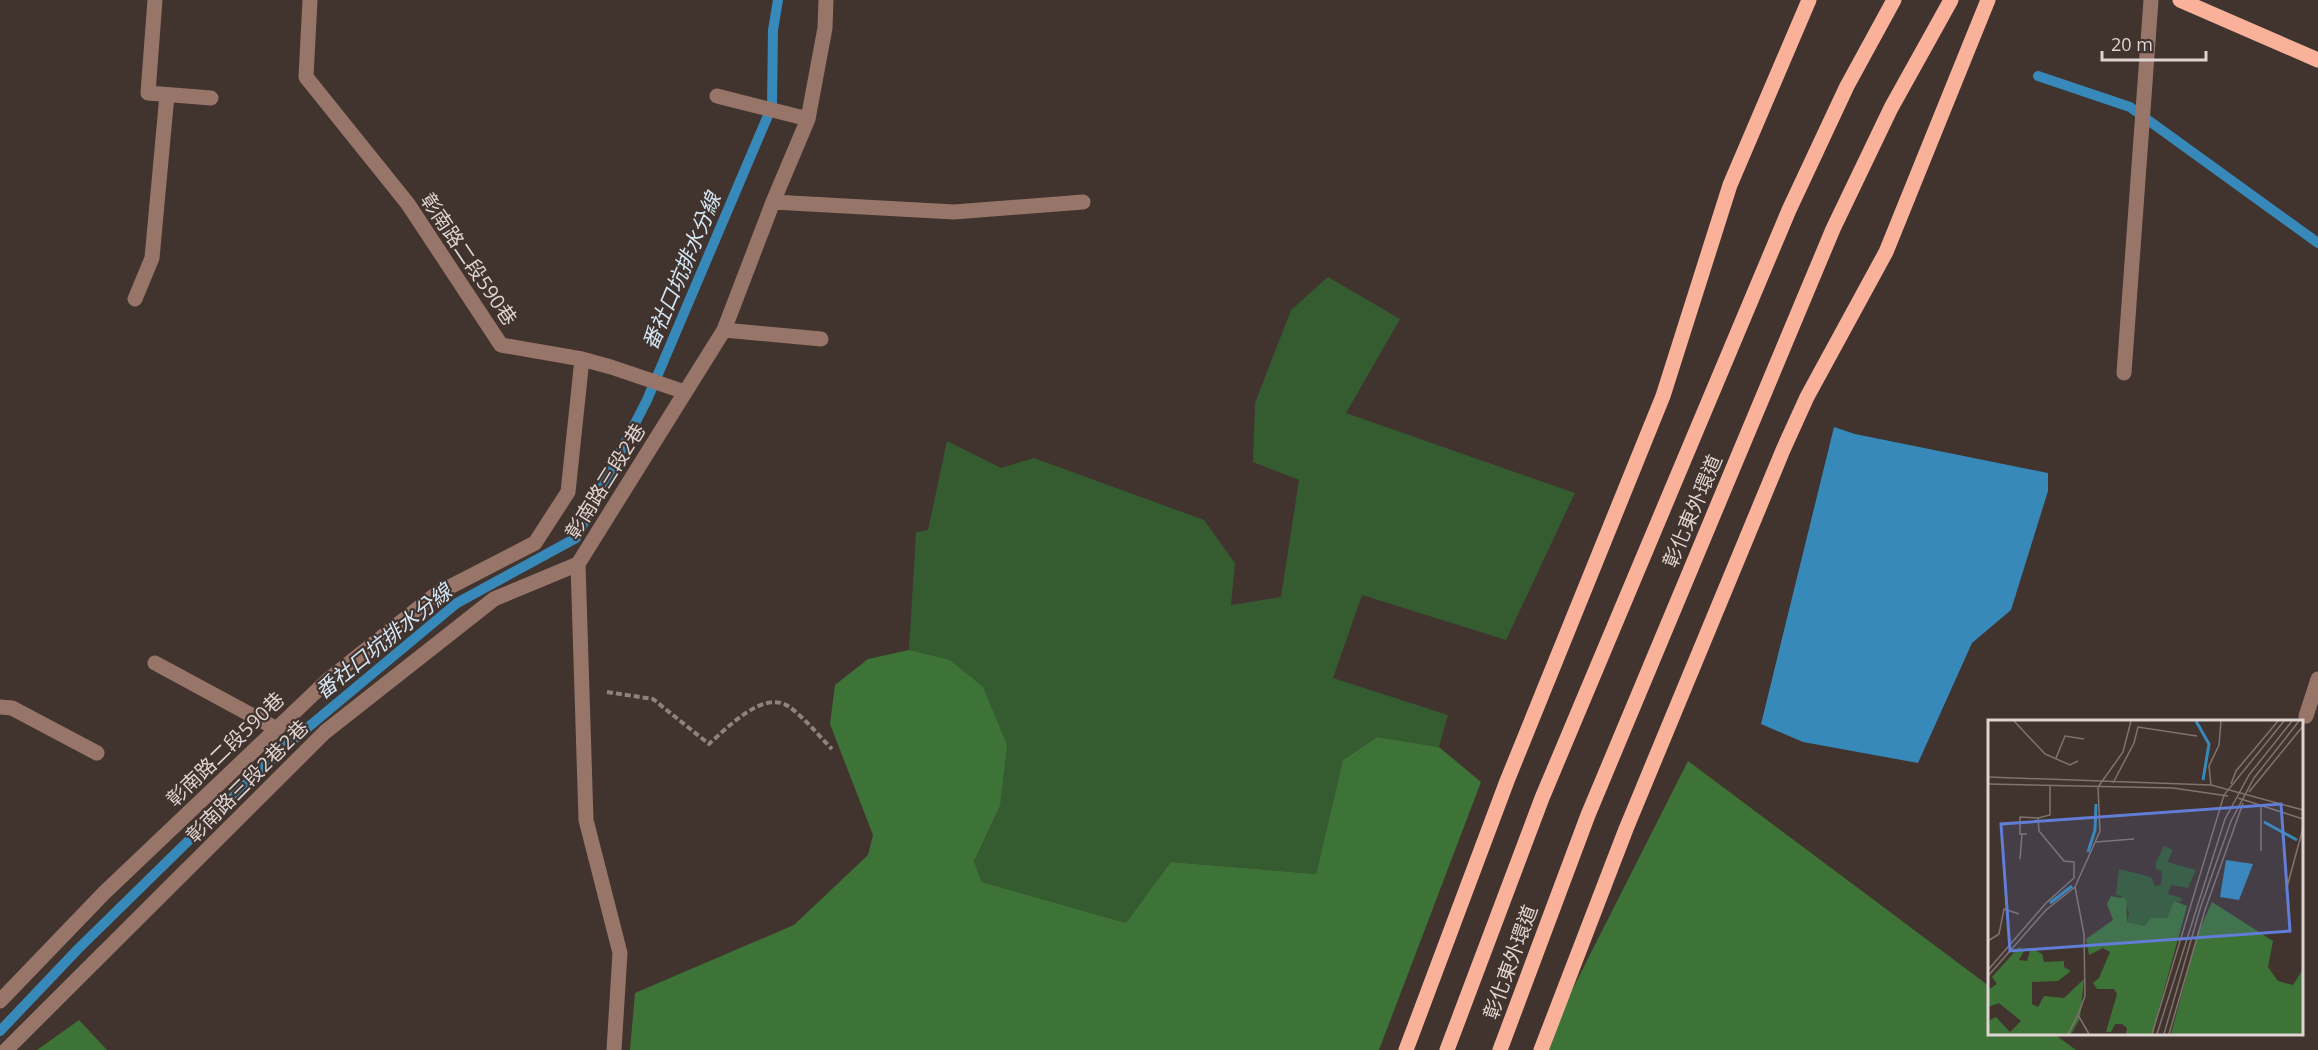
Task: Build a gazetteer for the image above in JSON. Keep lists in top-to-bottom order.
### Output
{
  "streets": {
    "main road": ["彰化東外環道"],
    "street": ["彰南路二段590巷", "彰南路三段2巷", "彰南路三段2巷2巷"]
  },
  "crossings": [
    ["彰南路三段2巷", "彰南路三段2巷2巷"]
  ],
  "water": ["番社口坑排水分線"],
  "scale_bar": "20 m"
}
